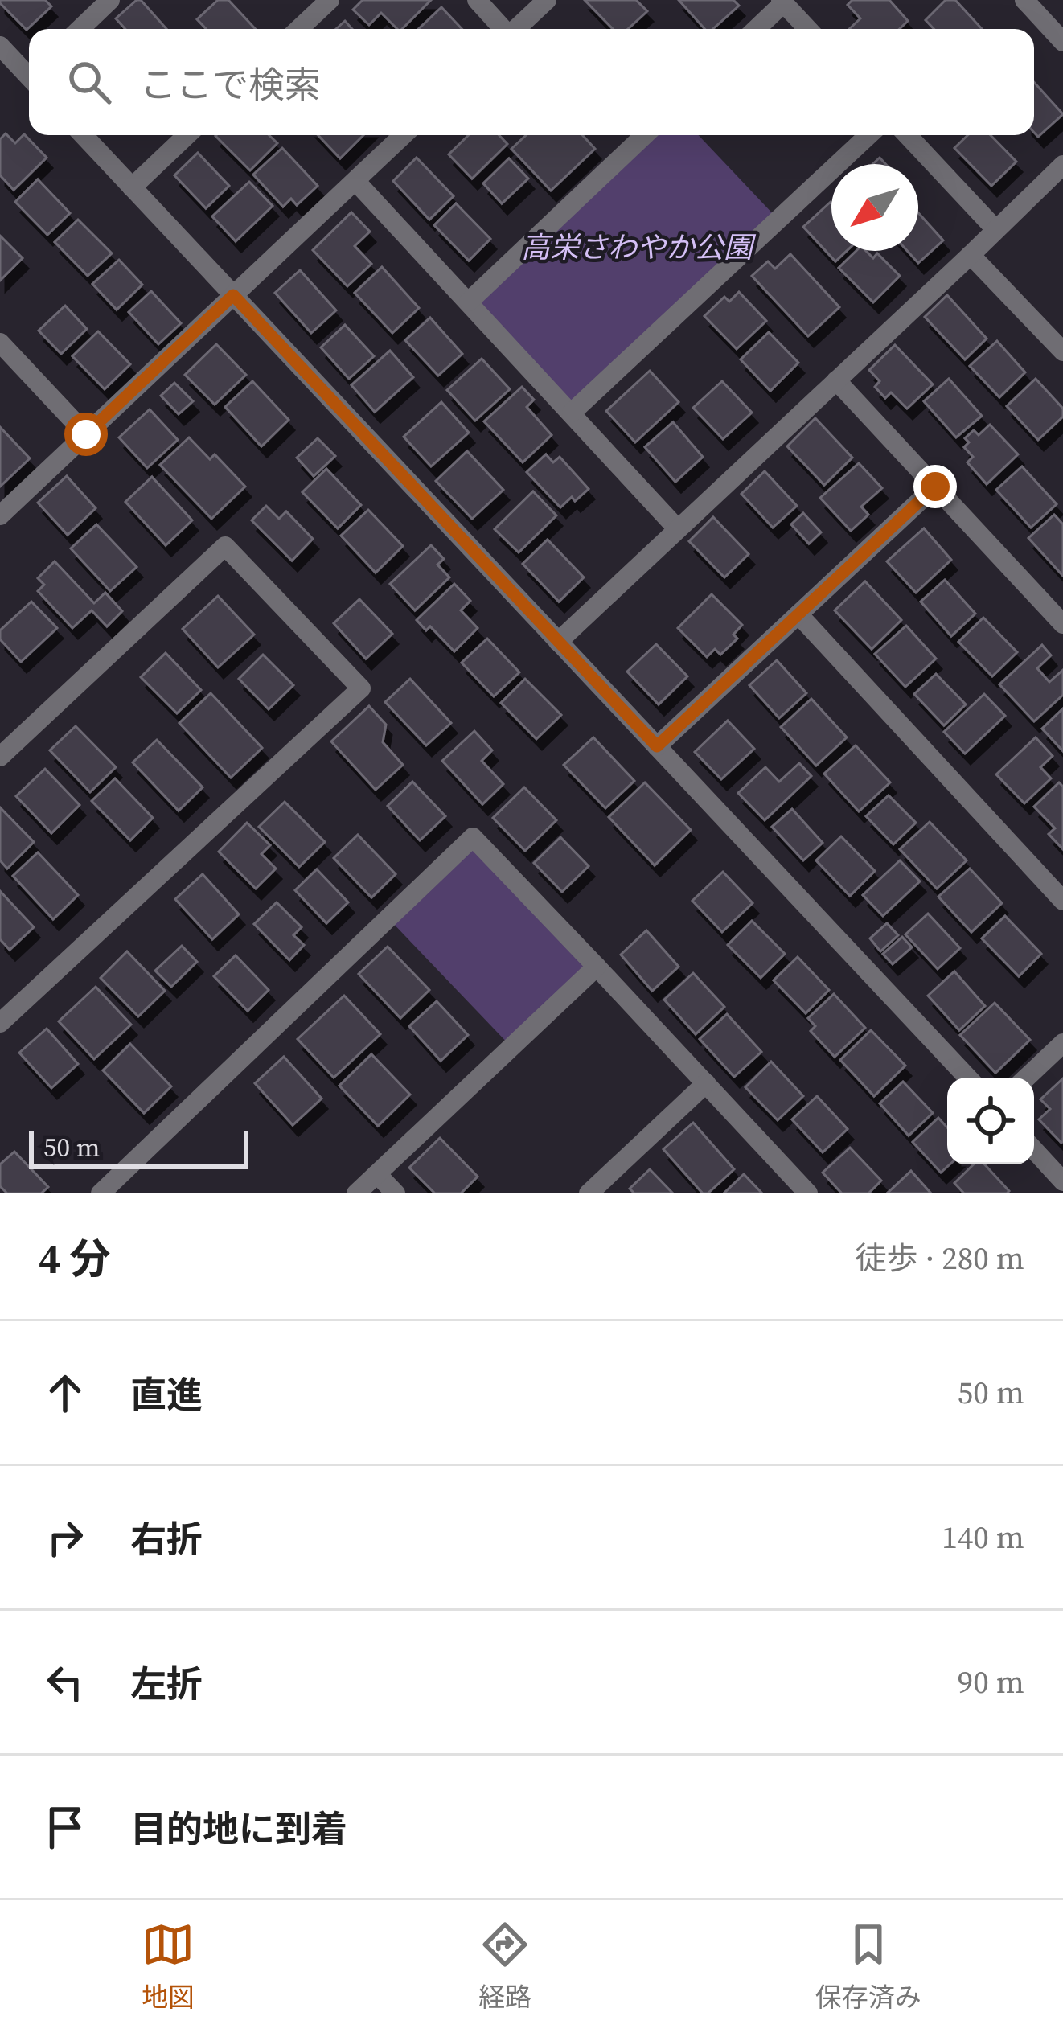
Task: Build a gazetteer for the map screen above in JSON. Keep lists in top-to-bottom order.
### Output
{
  "parks": ["高栄さわやか公園"],
  "scale_bar": "50 m",
  "north": "bottom left",
  "page": {
    "search": "ここで検索",
    "scale": "50 m",
    "heading": ["4 分", "徒歩 · 280 m"],
    "list": [
      ["直進", "50 m"],
      ["右折", "140 m"],
      ["左折", "90 m"],
      "目的地に到着"
    ],
    "nav": ["地図", "経路", "保存済み"]
  }
}
